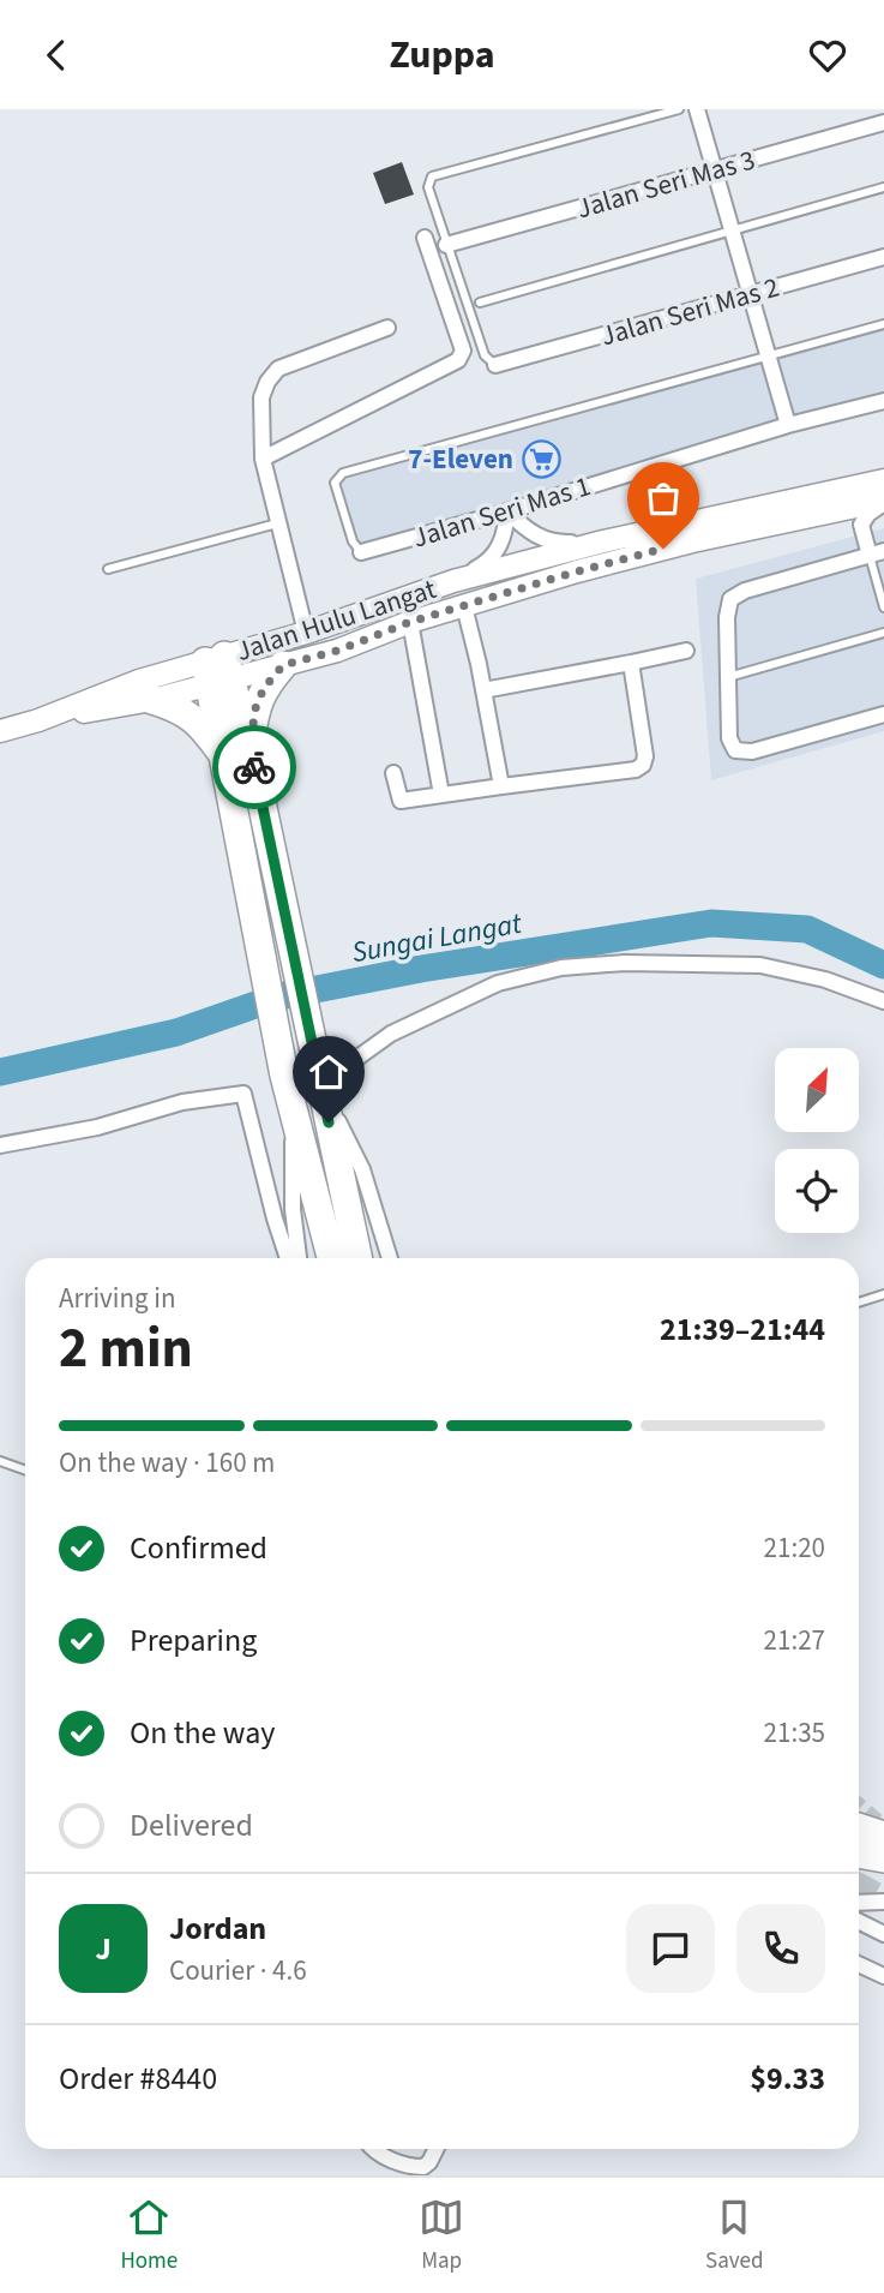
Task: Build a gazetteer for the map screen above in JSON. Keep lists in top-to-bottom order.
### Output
{
  "streets": {
    "main road": ["Jalan Hulu Langat"],
    "street": ["Jalan Seri Mas 3", "Jalan Seri Mas 2", "Jalan Seri Mas 1"]
  },
  "water": ["Sungai Langat"],
  "places": {
    "supermarket": ["7-Eleven"]
  },
  "north": "top right",
  "page": {
    "header": "Zuppa",
    "heading": ["2 min", "Arriving in", "21:39–21:44"],
    "panel": [
      "Jordan",
      "Courier · 4.6",
      "Order #8440",
      "$9.33"
    ],
    "bar": "On the way · 160 m",
    "list": [
      ["Confirmed", "21:20"],
      ["Preparing", "21:27"],
      ["On the way", "21:35"],
      "Delivered"
    ],
    "round": "J",
    "tabs": ["Home", "Map", "Saved"]
  }
}
